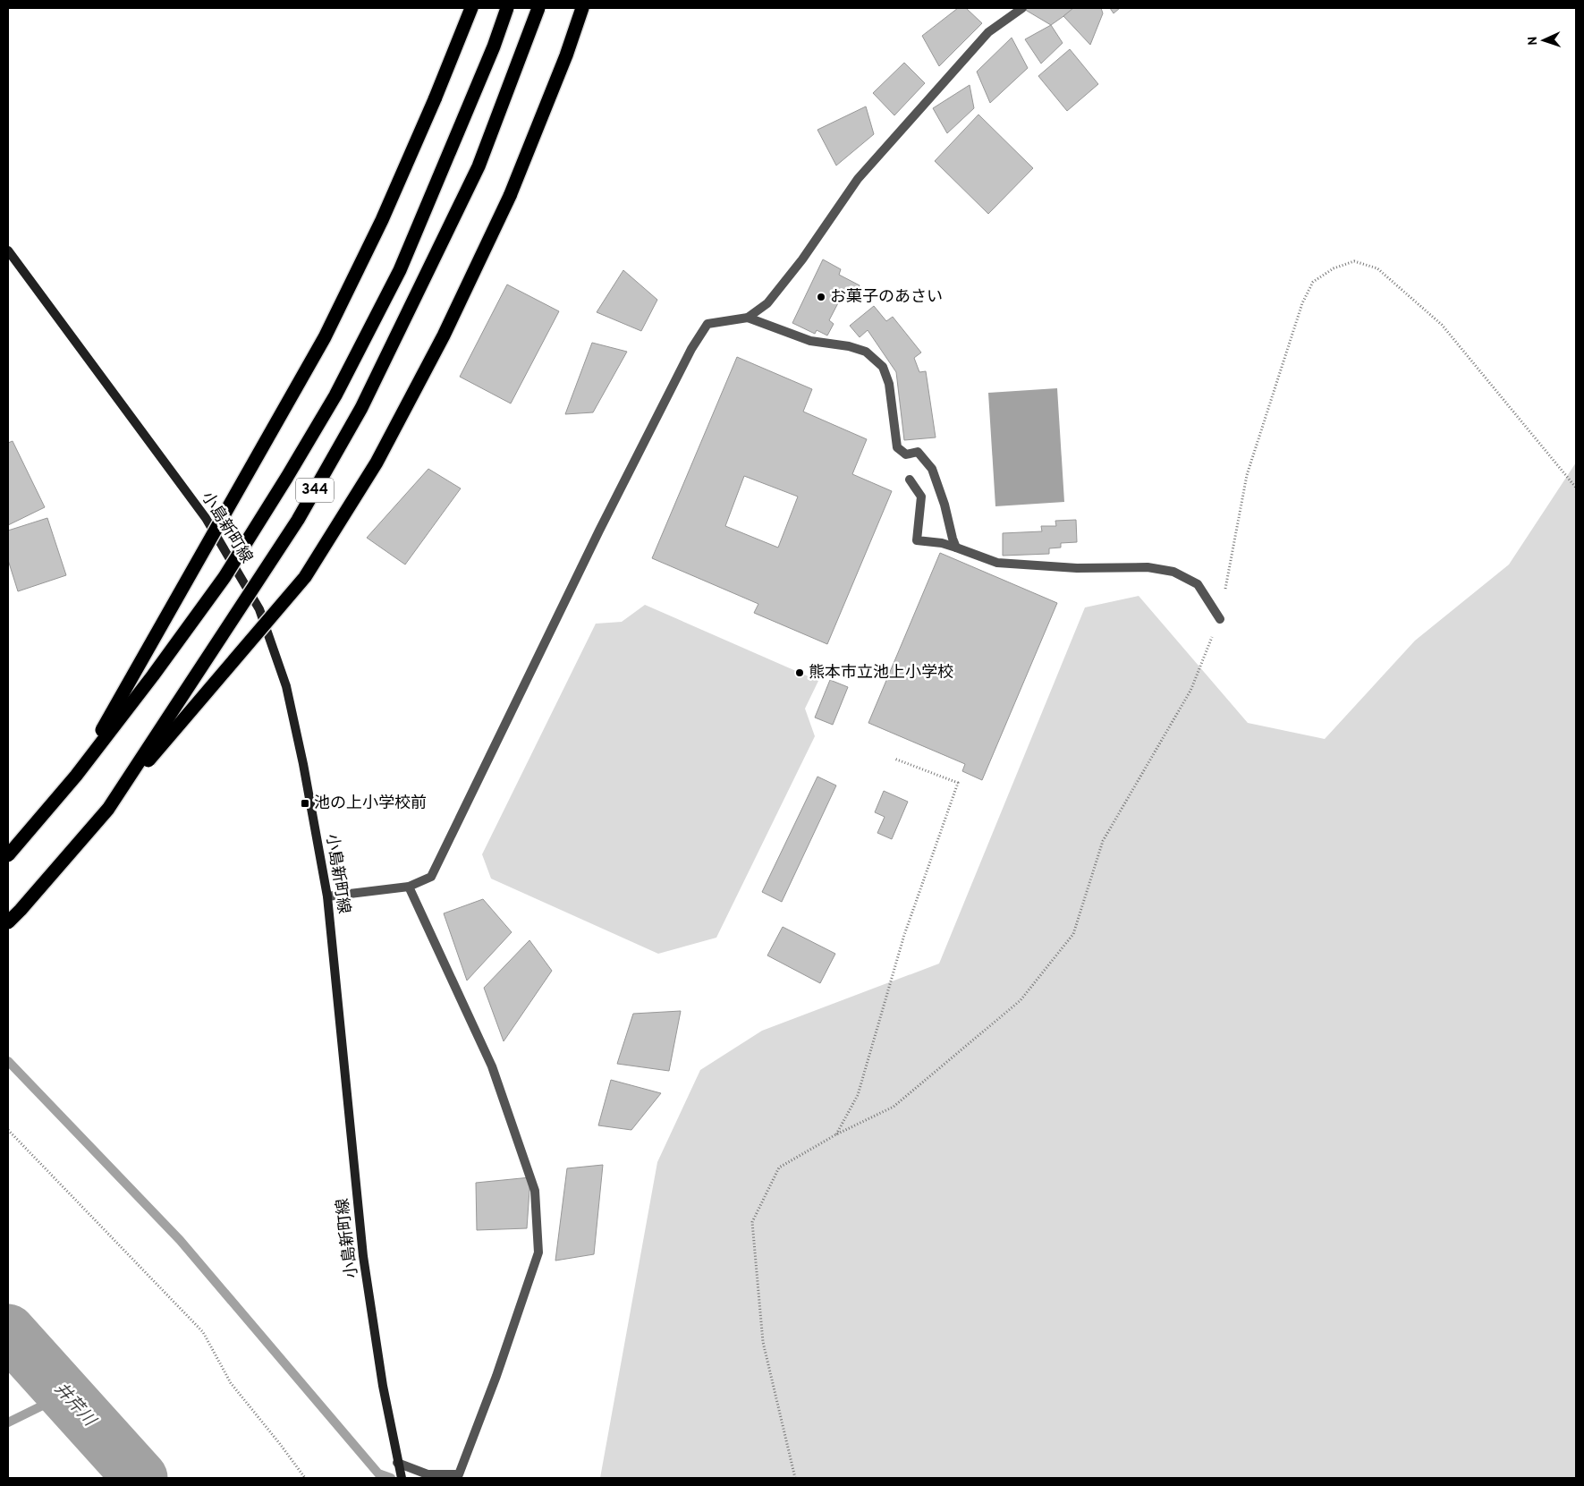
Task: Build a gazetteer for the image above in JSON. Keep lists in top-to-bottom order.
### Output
{
  "streets": {
    "highway": ["344"],
    "main road": ["小島新町線"]
  },
  "water": ["井芹川"],
  "places": {
    "other": ["お菓子のあさい", "熊本市立池上小学校"],
    "transit": ["池の上小学校前"]
  },
  "north": "left"
}
